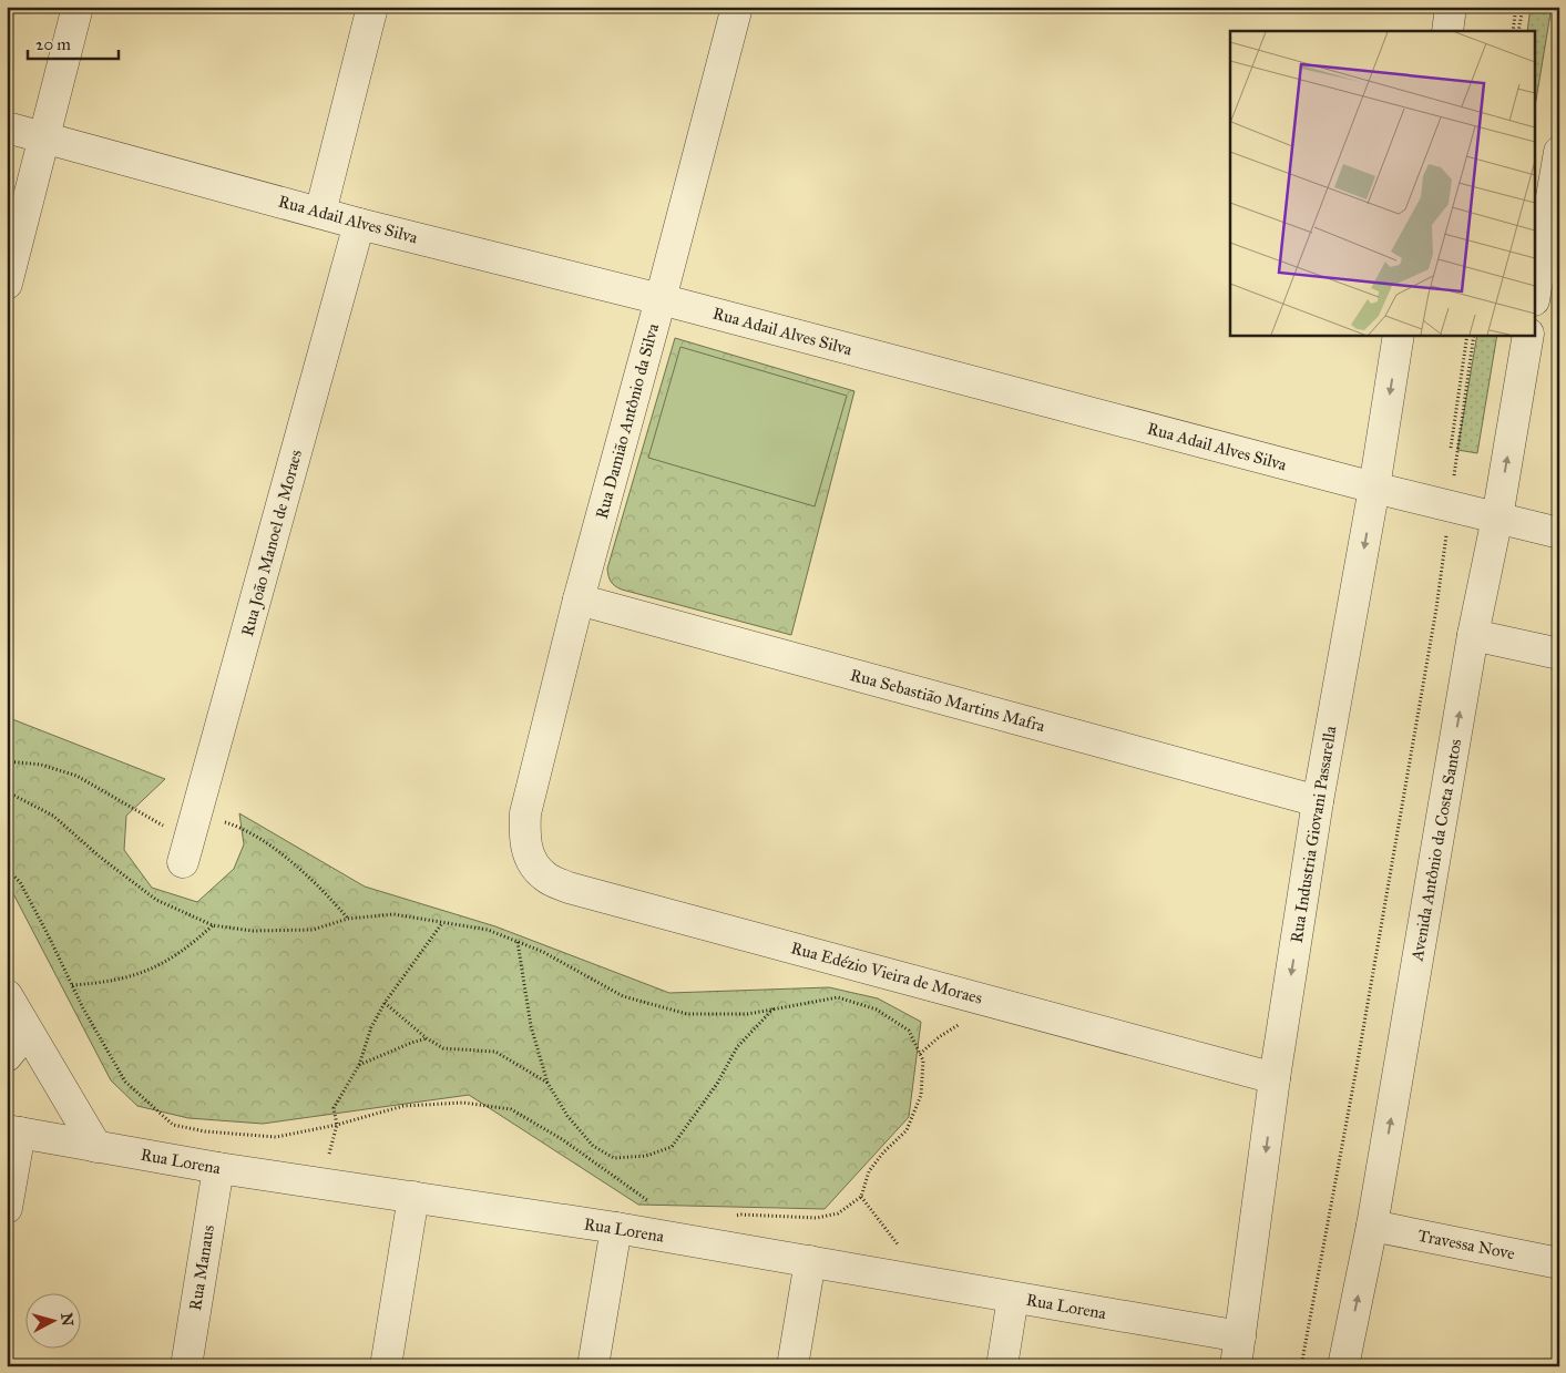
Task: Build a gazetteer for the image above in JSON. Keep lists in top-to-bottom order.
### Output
{
  "streets": {
    "street": [
      "Rua Adail Alves Silva",
      "Rua Damião Antônio da Silva",
      "Rua João Manoel de Moraes",
      "Rua Sebastião Martins Mafra",
      "Rua Industria Giovani Passarella",
      "Avenida Antônio da Costa Santos",
      "Rua Edézio Vieira de Moraes",
      "Rua Lorena",
      "Travessa Nove",
      "Rua Manaus"
    ]
  },
  "crossings": [
    ["Rua Adail Alves Silva", "Rua Damião Antônio da Silva"],
    ["Rua Adail Alves Silva", "Rua João Manoel de Moraes"],
    ["Rua Adail Alves Silva", "Rua Industria Giovani Passarella"],
    ["Rua Adail Alves Silva", "Avenida Antônio da Costa Santos"],
    ["Rua Damião Antônio da Silva", "Rua Sebastião Martins Mafra"],
    ["Rua Damião Antônio da Silva", "Rua Edézio Vieira de Moraes"],
    ["Rua Sebastião Martins Mafra", "Rua Industria Giovani Passarella"],
    ["Rua Industria Giovani Passarella", "Rua Edézio Vieira de Moraes"],
    ["Rua Industria Giovani Passarella", "Rua Lorena"],
    ["Avenida Antônio da Costa Santos", "Travessa Nove"],
    ["Rua Lorena", "Rua Manaus"]
  ],
  "one_way": ["Rua Industria Giovani Passarella", "Avenida Antônio da Costa Santos"],
  "scale_bar": "20 m",
  "north": "right"
}
